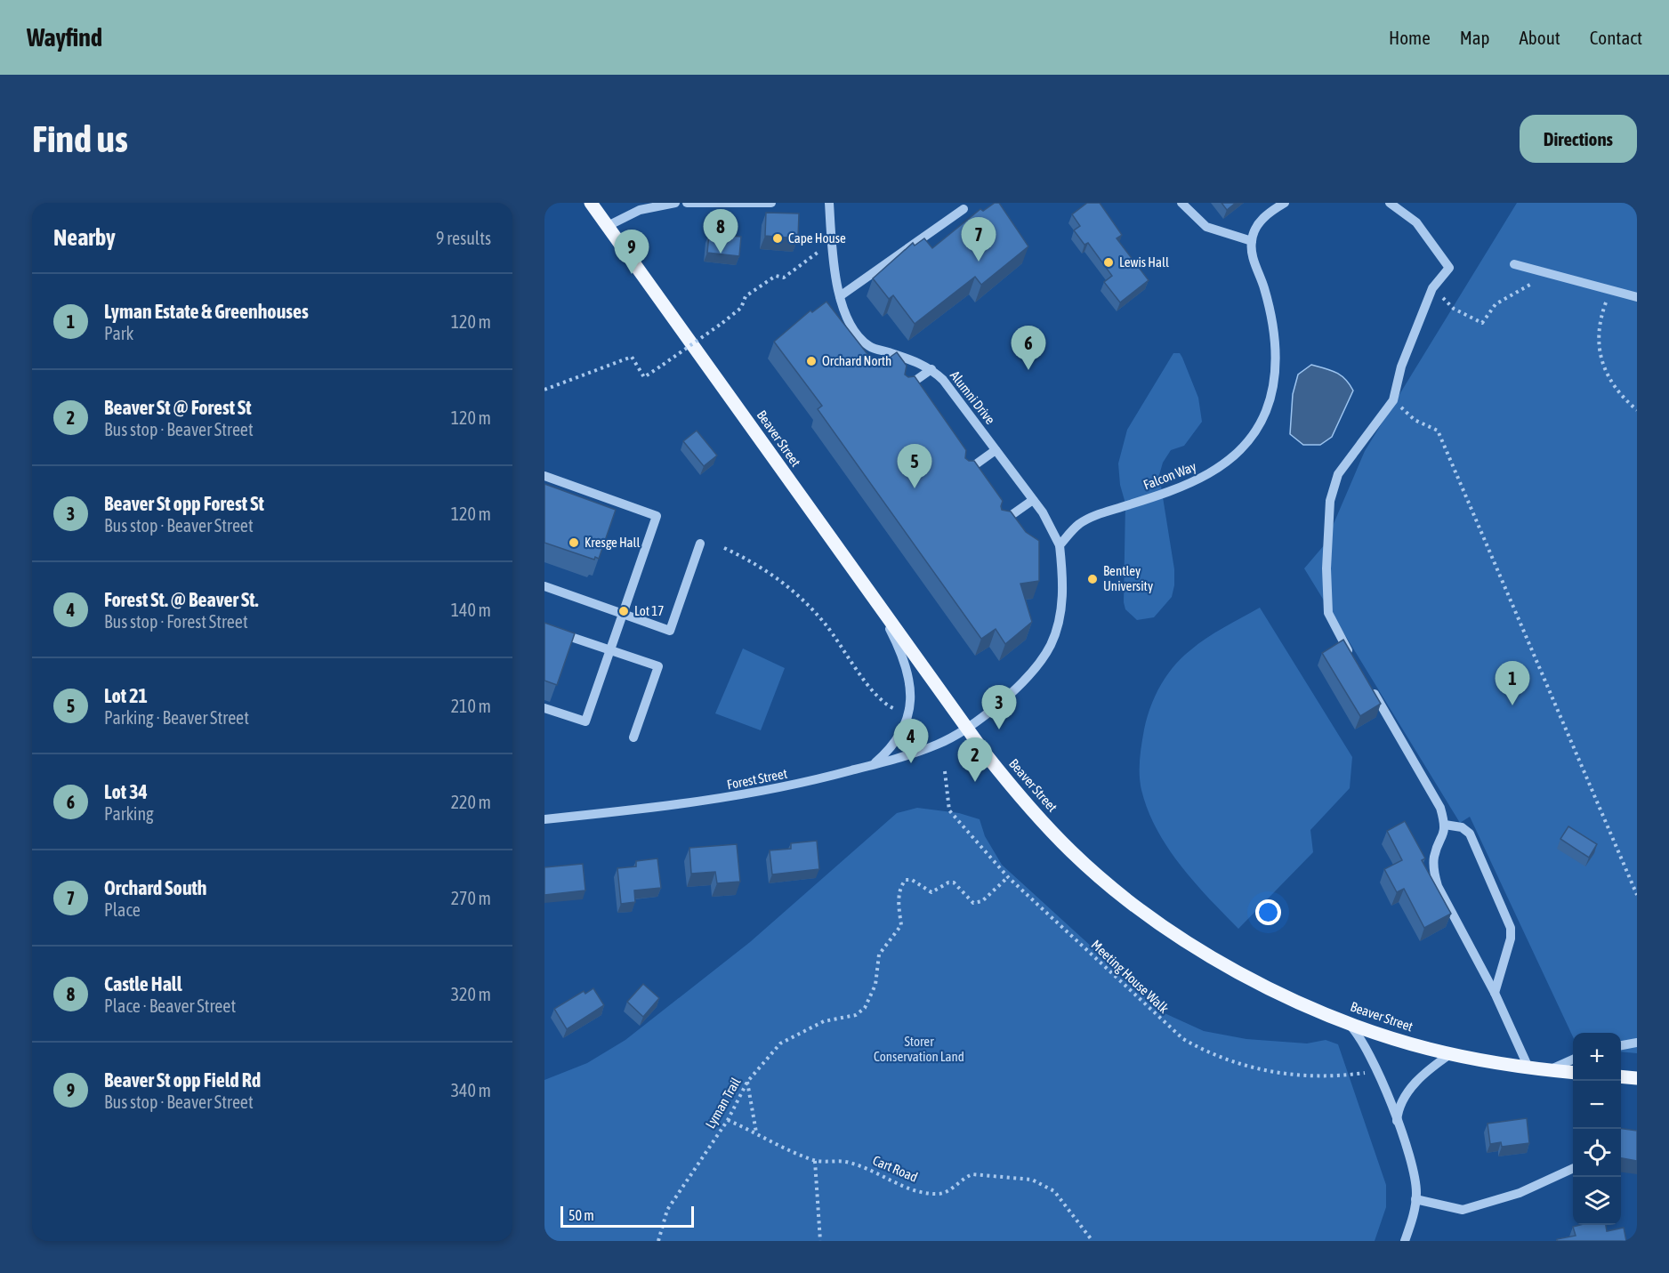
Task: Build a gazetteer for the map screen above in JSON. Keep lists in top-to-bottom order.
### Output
{
  "streets": {
    "main road": ["Beaver Street"],
    "street": ["Alumni Drive", "Falcon Way", "Forest Street"],
    "path": ["Meeting House Walk", "Lyman Trail", "Cart Road"]
  },
  "crossings": [
    ["Alumni Drive", "Falcon Way"],
    ["Beaver Street", "Forest Street"],
    ["Meeting House Walk", "Lyman Trail"],
    ["Lyman Trail", "Cart Road"]
  ],
  "parks": ["Storer Conservation Land"],
  "places": [
    "Cape House",
    "Lewis Hall",
    "Orchard North",
    "Kresge Hall",
    "Bentley University",
    "Lot 17"
  ],
  "scale_bar": "50 m",
  "page": {
    "header": "Wayfind",
    "nav": [
      "Home",
      "Map",
      "About",
      "Contact"
    ],
    "buttons": "Directions",
    "title": "Find us",
    "heading": ["Nearby", "9 results"],
    "pins": [
      "8",
      "7",
      "9",
      "6",
      "5",
      "1",
      "3",
      "4",
      "2"
    ],
    "list": [
      {
        "mark": "1",
        "name": "Lyman Estate & Greenhouses",
        "note": "Park",
        "value": "120 m"
      },
      {
        "mark": "2",
        "name": "Beaver St @ Forest St",
        "note": "Bus stop · Beaver Street",
        "value": "120 m"
      },
      {
        "mark": "3",
        "name": "Beaver St opp Forest St",
        "note": "Bus stop · Beaver Street",
        "value": "120 m"
      },
      {
        "mark": "4",
        "name": "Forest St. @ Beaver St.",
        "note": "Bus stop · Forest Street",
        "value": "140 m"
      },
      {
        "mark": "5",
        "name": "Lot 21",
        "note": "Parking · Beaver Street",
        "value": "210 m"
      },
      {
        "mark": "6",
        "name": "Lot 34",
        "note": "Parking",
        "value": "220 m"
      },
      {
        "mark": "7",
        "name": "Orchard South",
        "note": "Place",
        "value": "270 m"
      },
      {
        "mark": "8",
        "name": "Castle Hall",
        "note": "Place · Beaver Street",
        "value": "320 m"
      },
      {
        "mark": "9",
        "name": "Beaver St opp Field Rd",
        "note": "Bus stop · Beaver Street",
        "value": "340 m"
      }
    ],
    "map_buttons": ["+", "−"],
    "scale": "50 m"
  }
}
